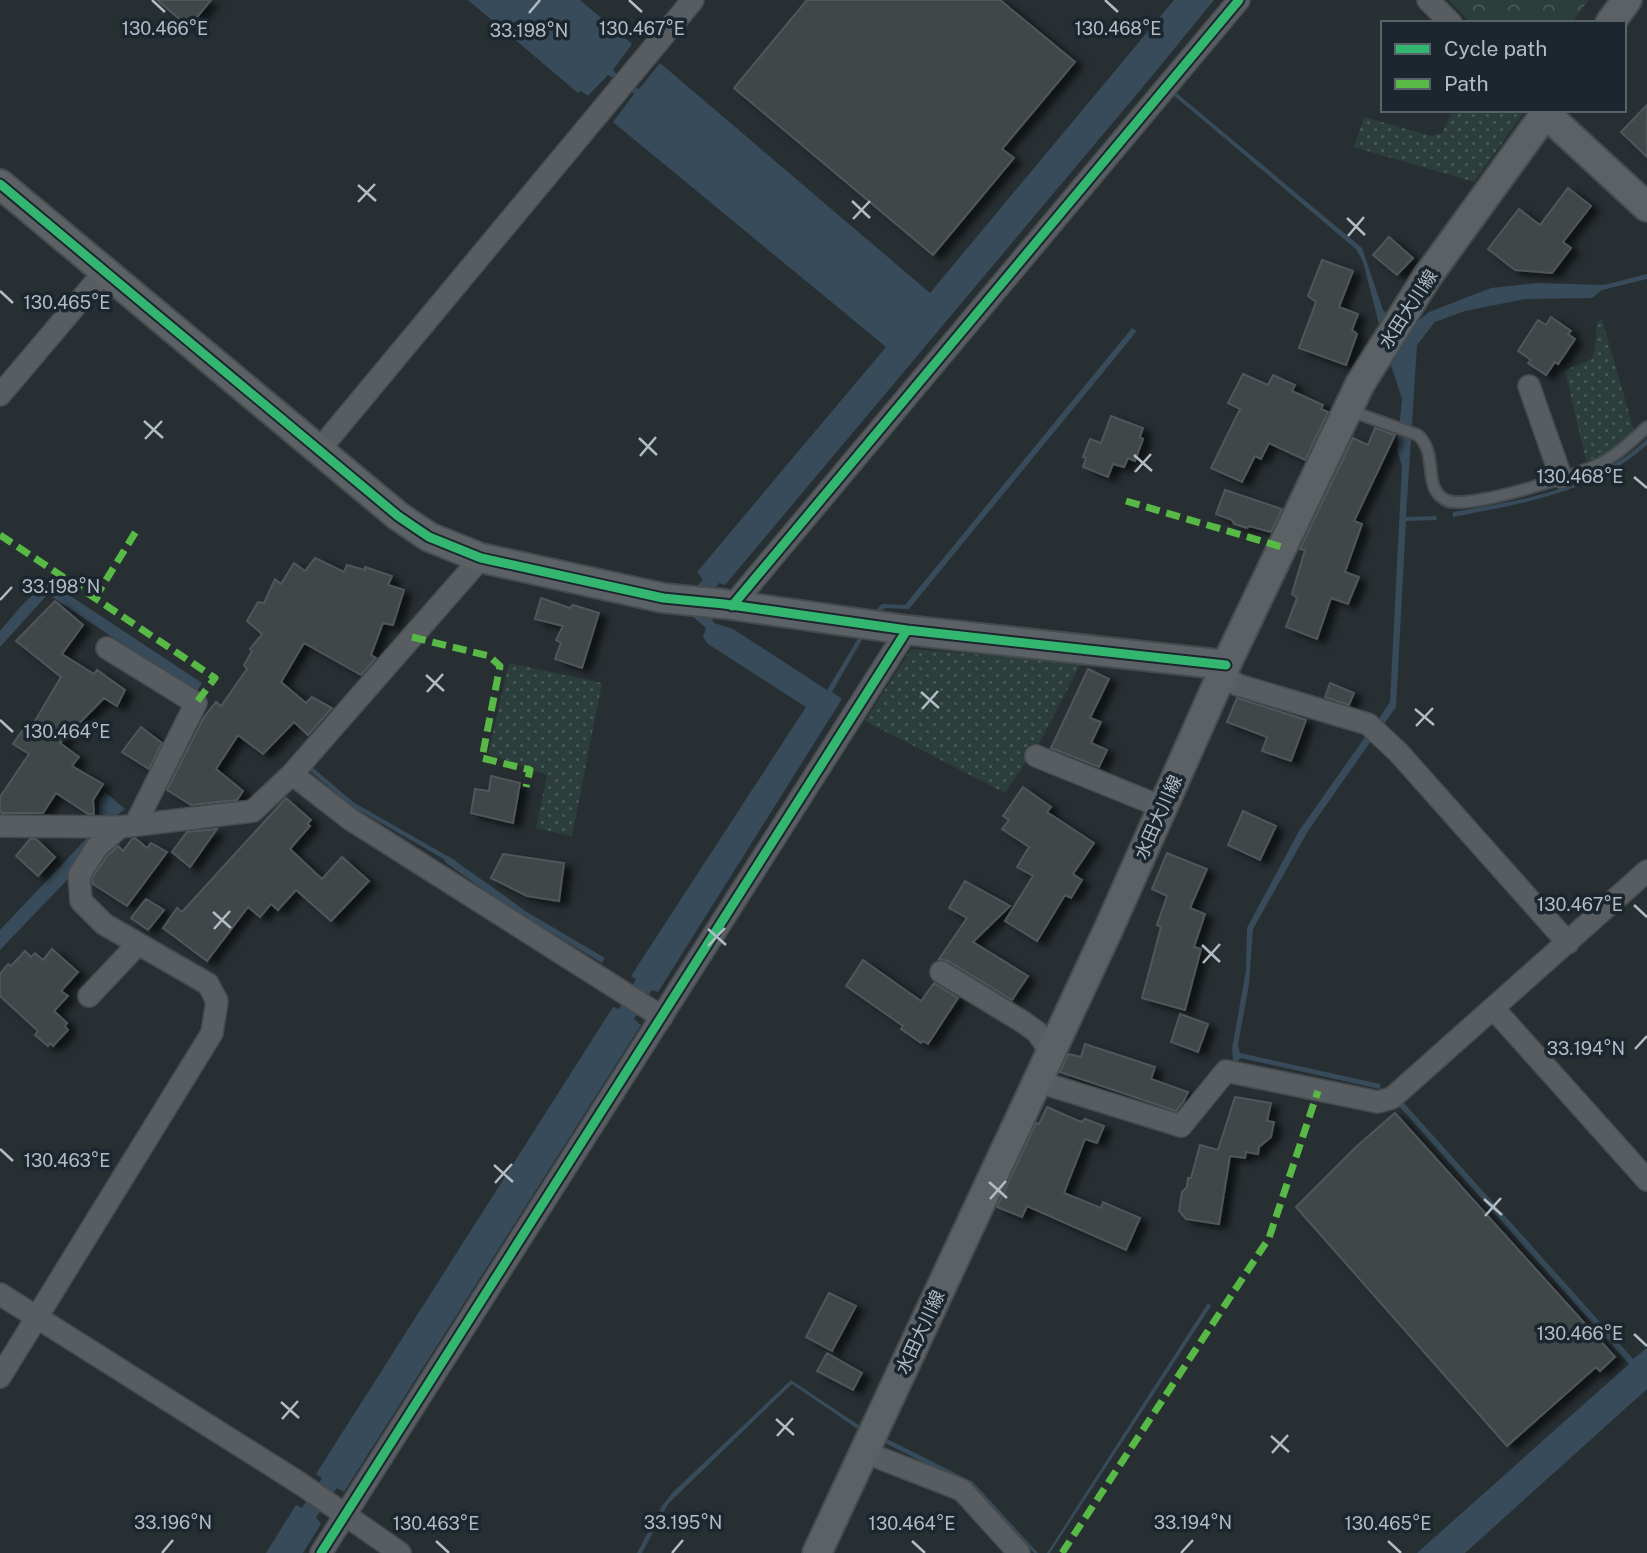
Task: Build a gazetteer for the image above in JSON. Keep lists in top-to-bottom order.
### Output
{
  "streets": {
    "main road": ["水田大川線"]
  },
  "legend": ["Cycle path", "Path"],
  "coordinates": [
    "130.466°E",
    "130.467°E",
    "130.468°E",
    "33.198°N",
    "130.465°E",
    "130.464°E",
    "33.194°N",
    "130.463°E",
    "33.196°N",
    "33.195°N"
  ]
}
